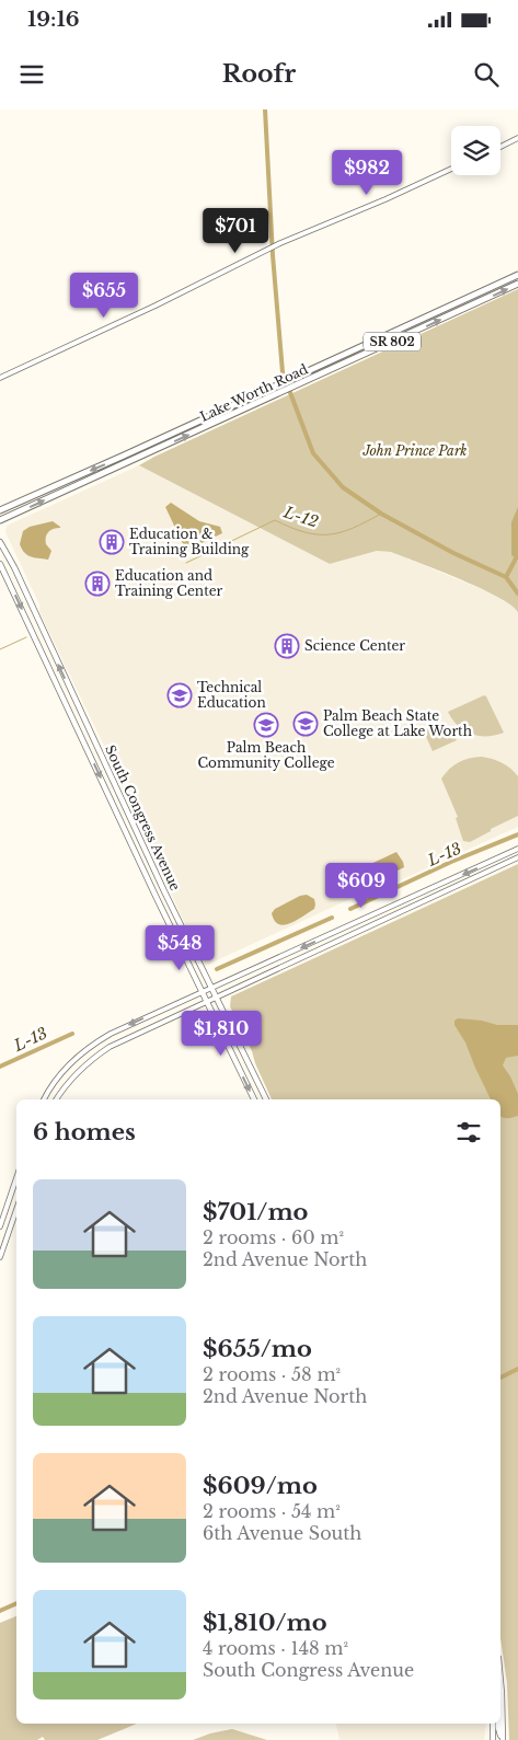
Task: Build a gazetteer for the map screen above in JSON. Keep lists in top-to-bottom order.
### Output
{
  "streets": {
    "main road": ["SR 802", "Lake Worth Road", "South Congress Avenue"]
  },
  "water": ["L-12", "L-13"],
  "parks": ["John Prince Park"],
  "places": {
    "building": ["Education & Training Building", "Education and Training Center", "Science Center"],
    "school or university": ["Technical Education", "Palm Beach State College at Lake Worth", "Palm Beach Community College"]
  },
  "page": {
    "status": "19:16",
    "header": "Roofr",
    "price": [
      "$982",
      "$701",
      "$655",
      "$609",
      "$548",
      "$1,810"
    ],
    "heading": "6 homes",
    "list": [
      {
        "name": "$701/mo",
        "note": "2 rooms · 60 m² · 2nd Avenue North"
      },
      {
        "name": "$655/mo",
        "note": "2 rooms · 58 m² · 2nd Avenue North"
      },
      {
        "name": "$609/mo",
        "note": "2 rooms · 54 m² · 6th Avenue South"
      },
      {
        "name": "$1,810/mo",
        "note": "4 rooms · 148 m² · South Congress Avenue"
      }
    ]
  }
}
